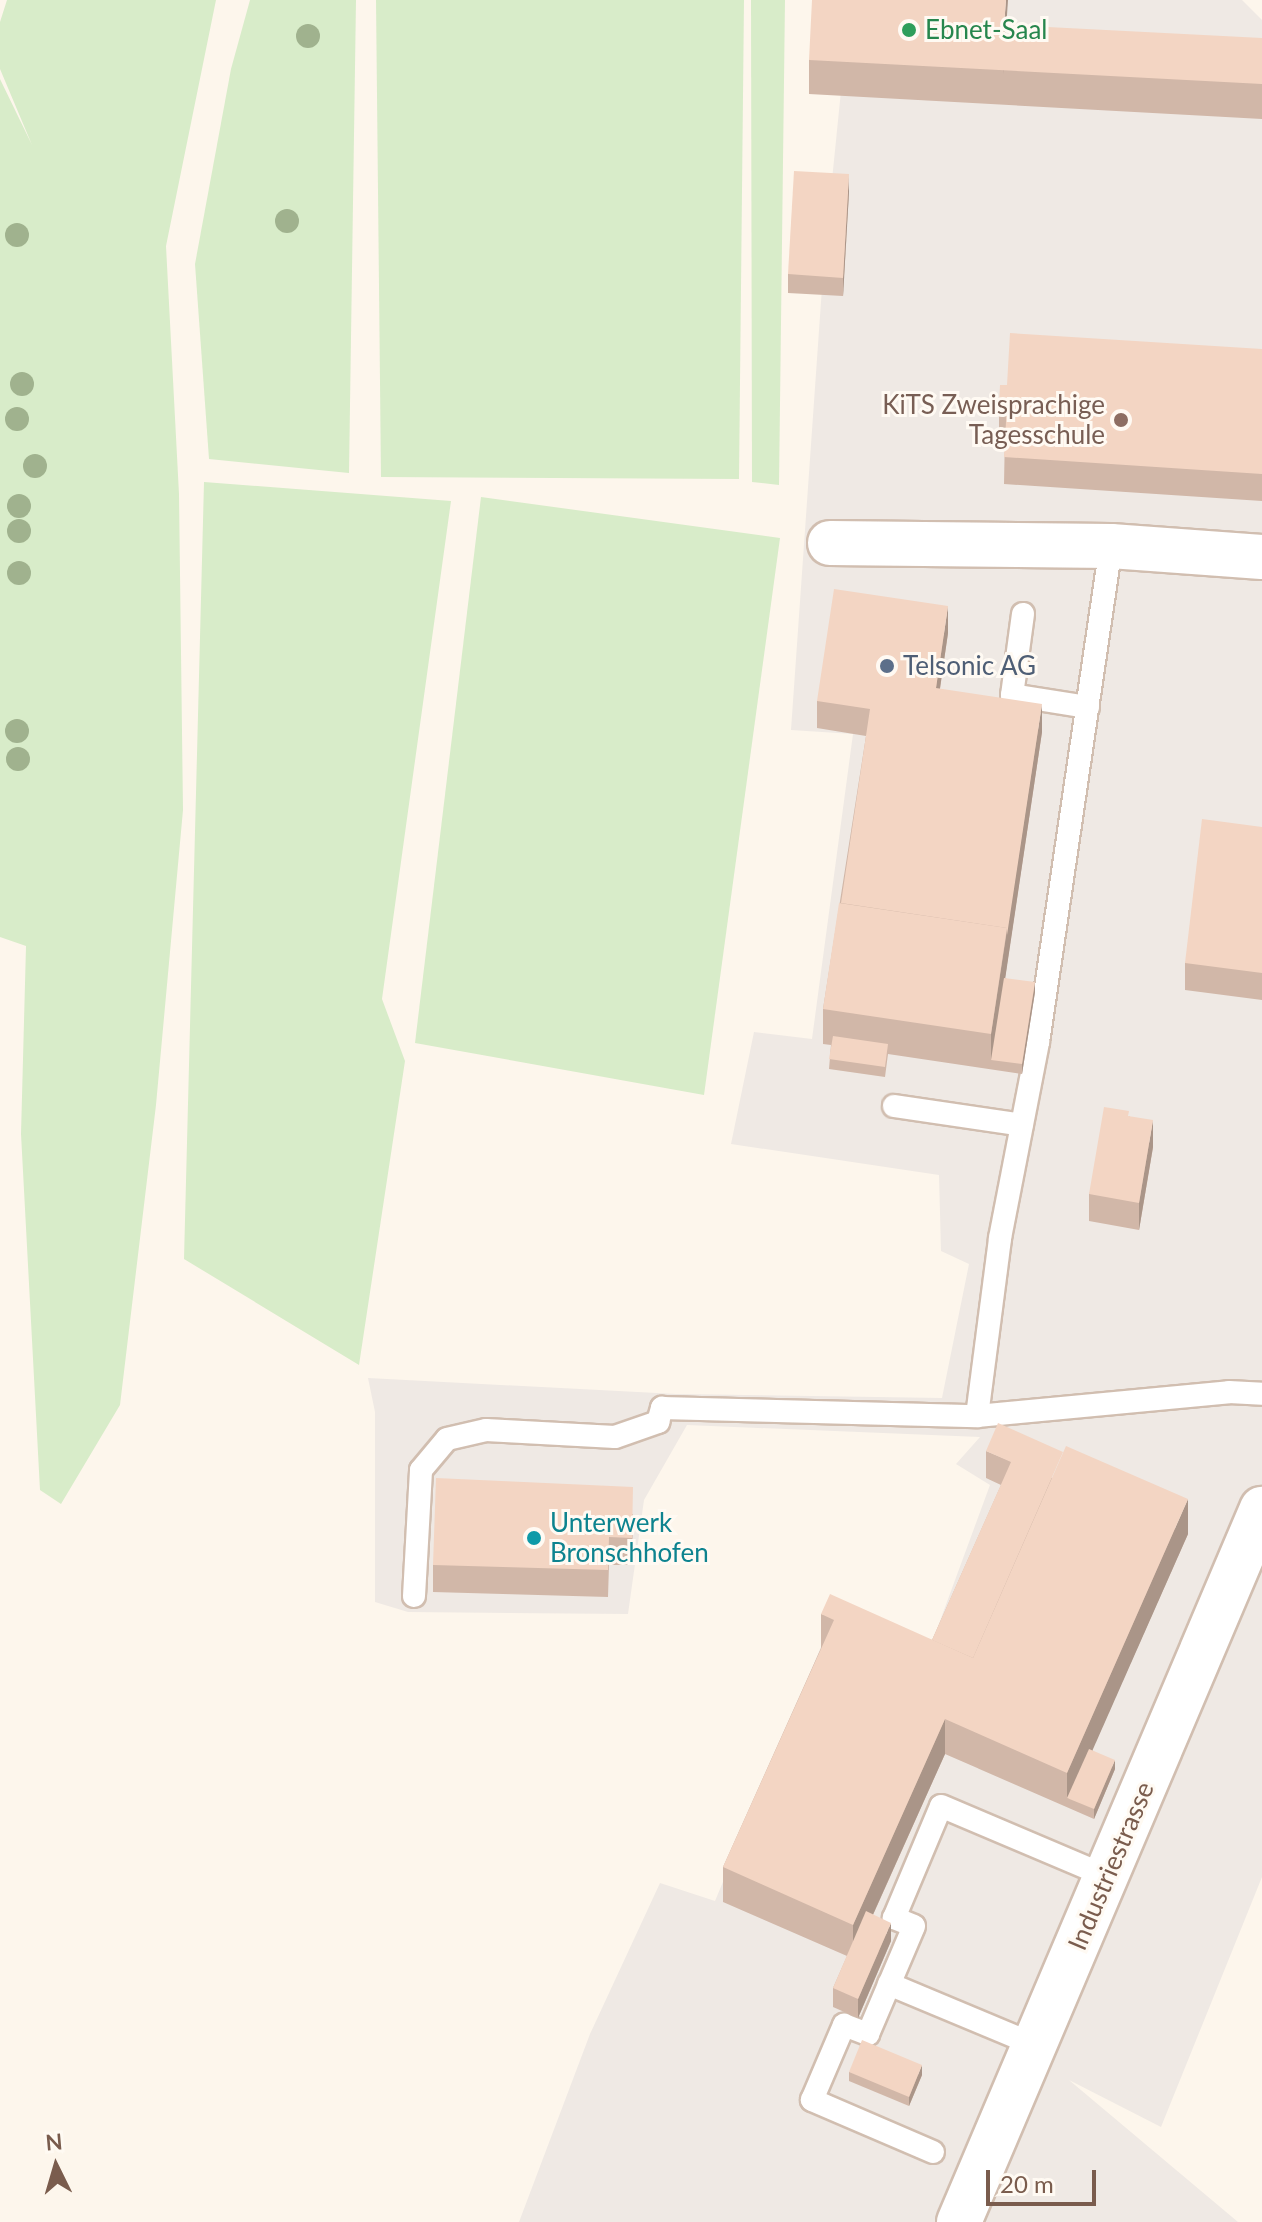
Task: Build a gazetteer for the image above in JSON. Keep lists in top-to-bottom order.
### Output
{
  "streets": {
    "street": ["Industriestrasse"]
  },
  "places": [
    "Ebnet-Saal",
    "KiTS Zweisprachige Tagesschule",
    "Telsonic AG",
    "Unterwerk Bronschhofen"
  ],
  "scale_bar": "20 m",
  "north": "top"
}
